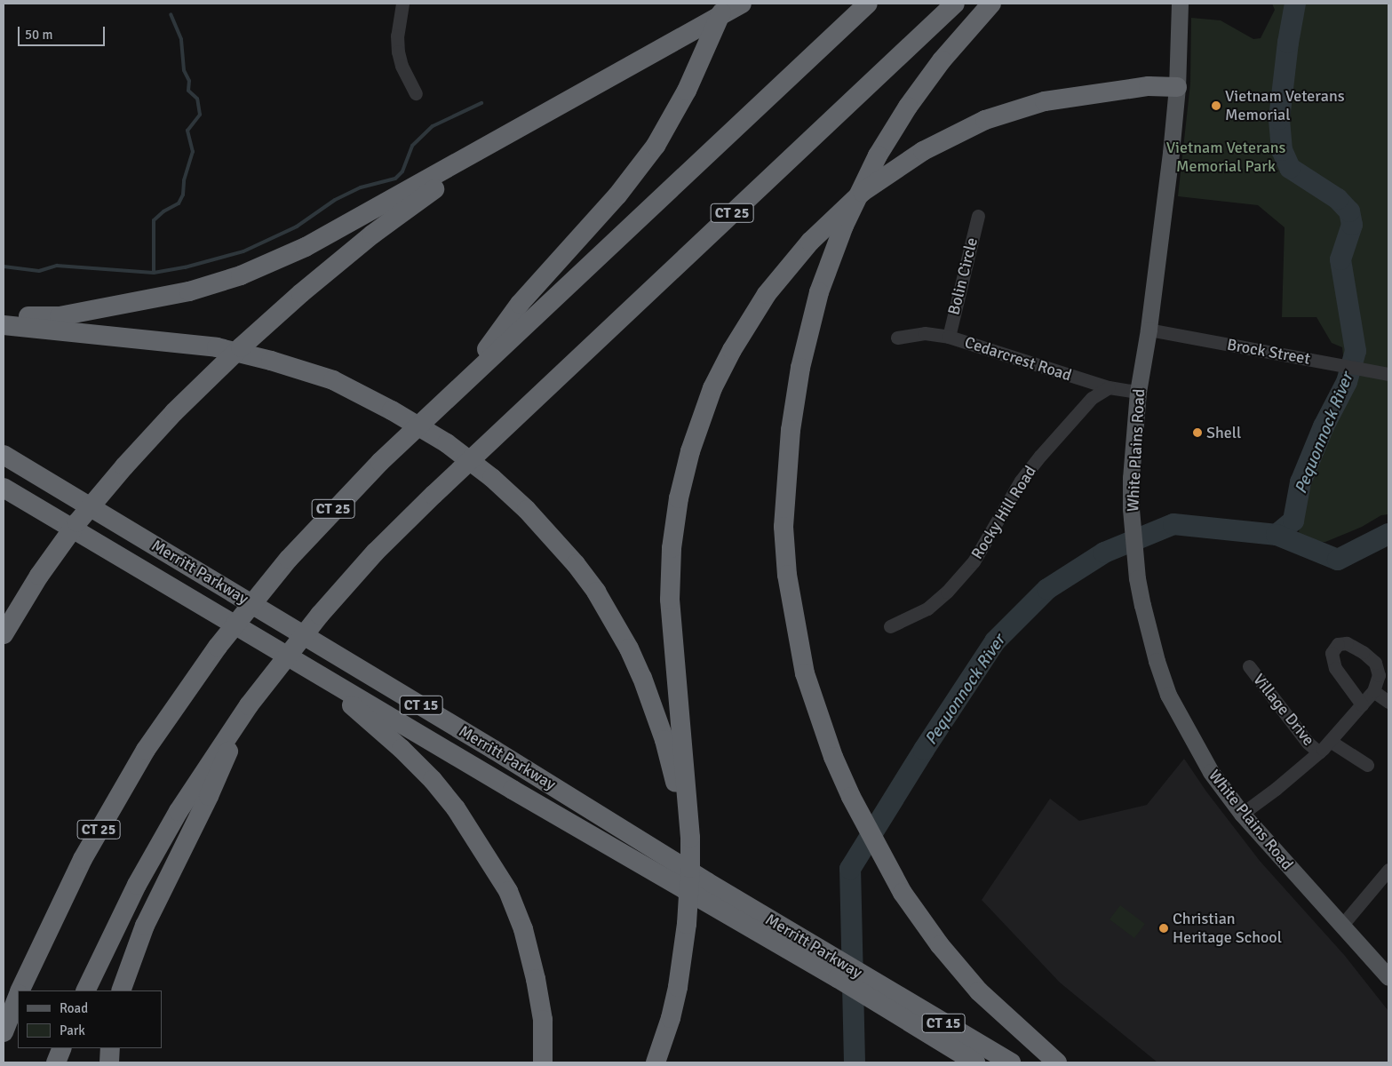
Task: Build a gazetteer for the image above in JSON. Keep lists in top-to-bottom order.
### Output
{
  "streets": {
    "highway": ["CT 25", "Merritt Parkway", "CT 15"],
    "main road": ["White Plains Road"],
    "street": [
      "Bolin Circle",
      "Brock Street",
      "Cedarcrest Road",
      "Rocky Hill Road",
      "Village Drive"
    ]
  },
  "crossings": [
    ["Bolin Circle", "Cedarcrest Road"],
    ["Brock Street", "White Plains Road"],
    ["Cedarcrest Road", "White Plains Road"],
    ["Cedarcrest Road", "Rocky Hill Road"],
    ["White Plains Road", "Village Drive"]
  ],
  "water": ["Pequonnock River"],
  "parks": ["Vietnam Veterans Memorial Park"],
  "places": ["Vietnam Veterans Memorial", "Shell", "Christian Heritage School"],
  "legend": ["Road", "Park"],
  "scale_bar": "50 m"
}
